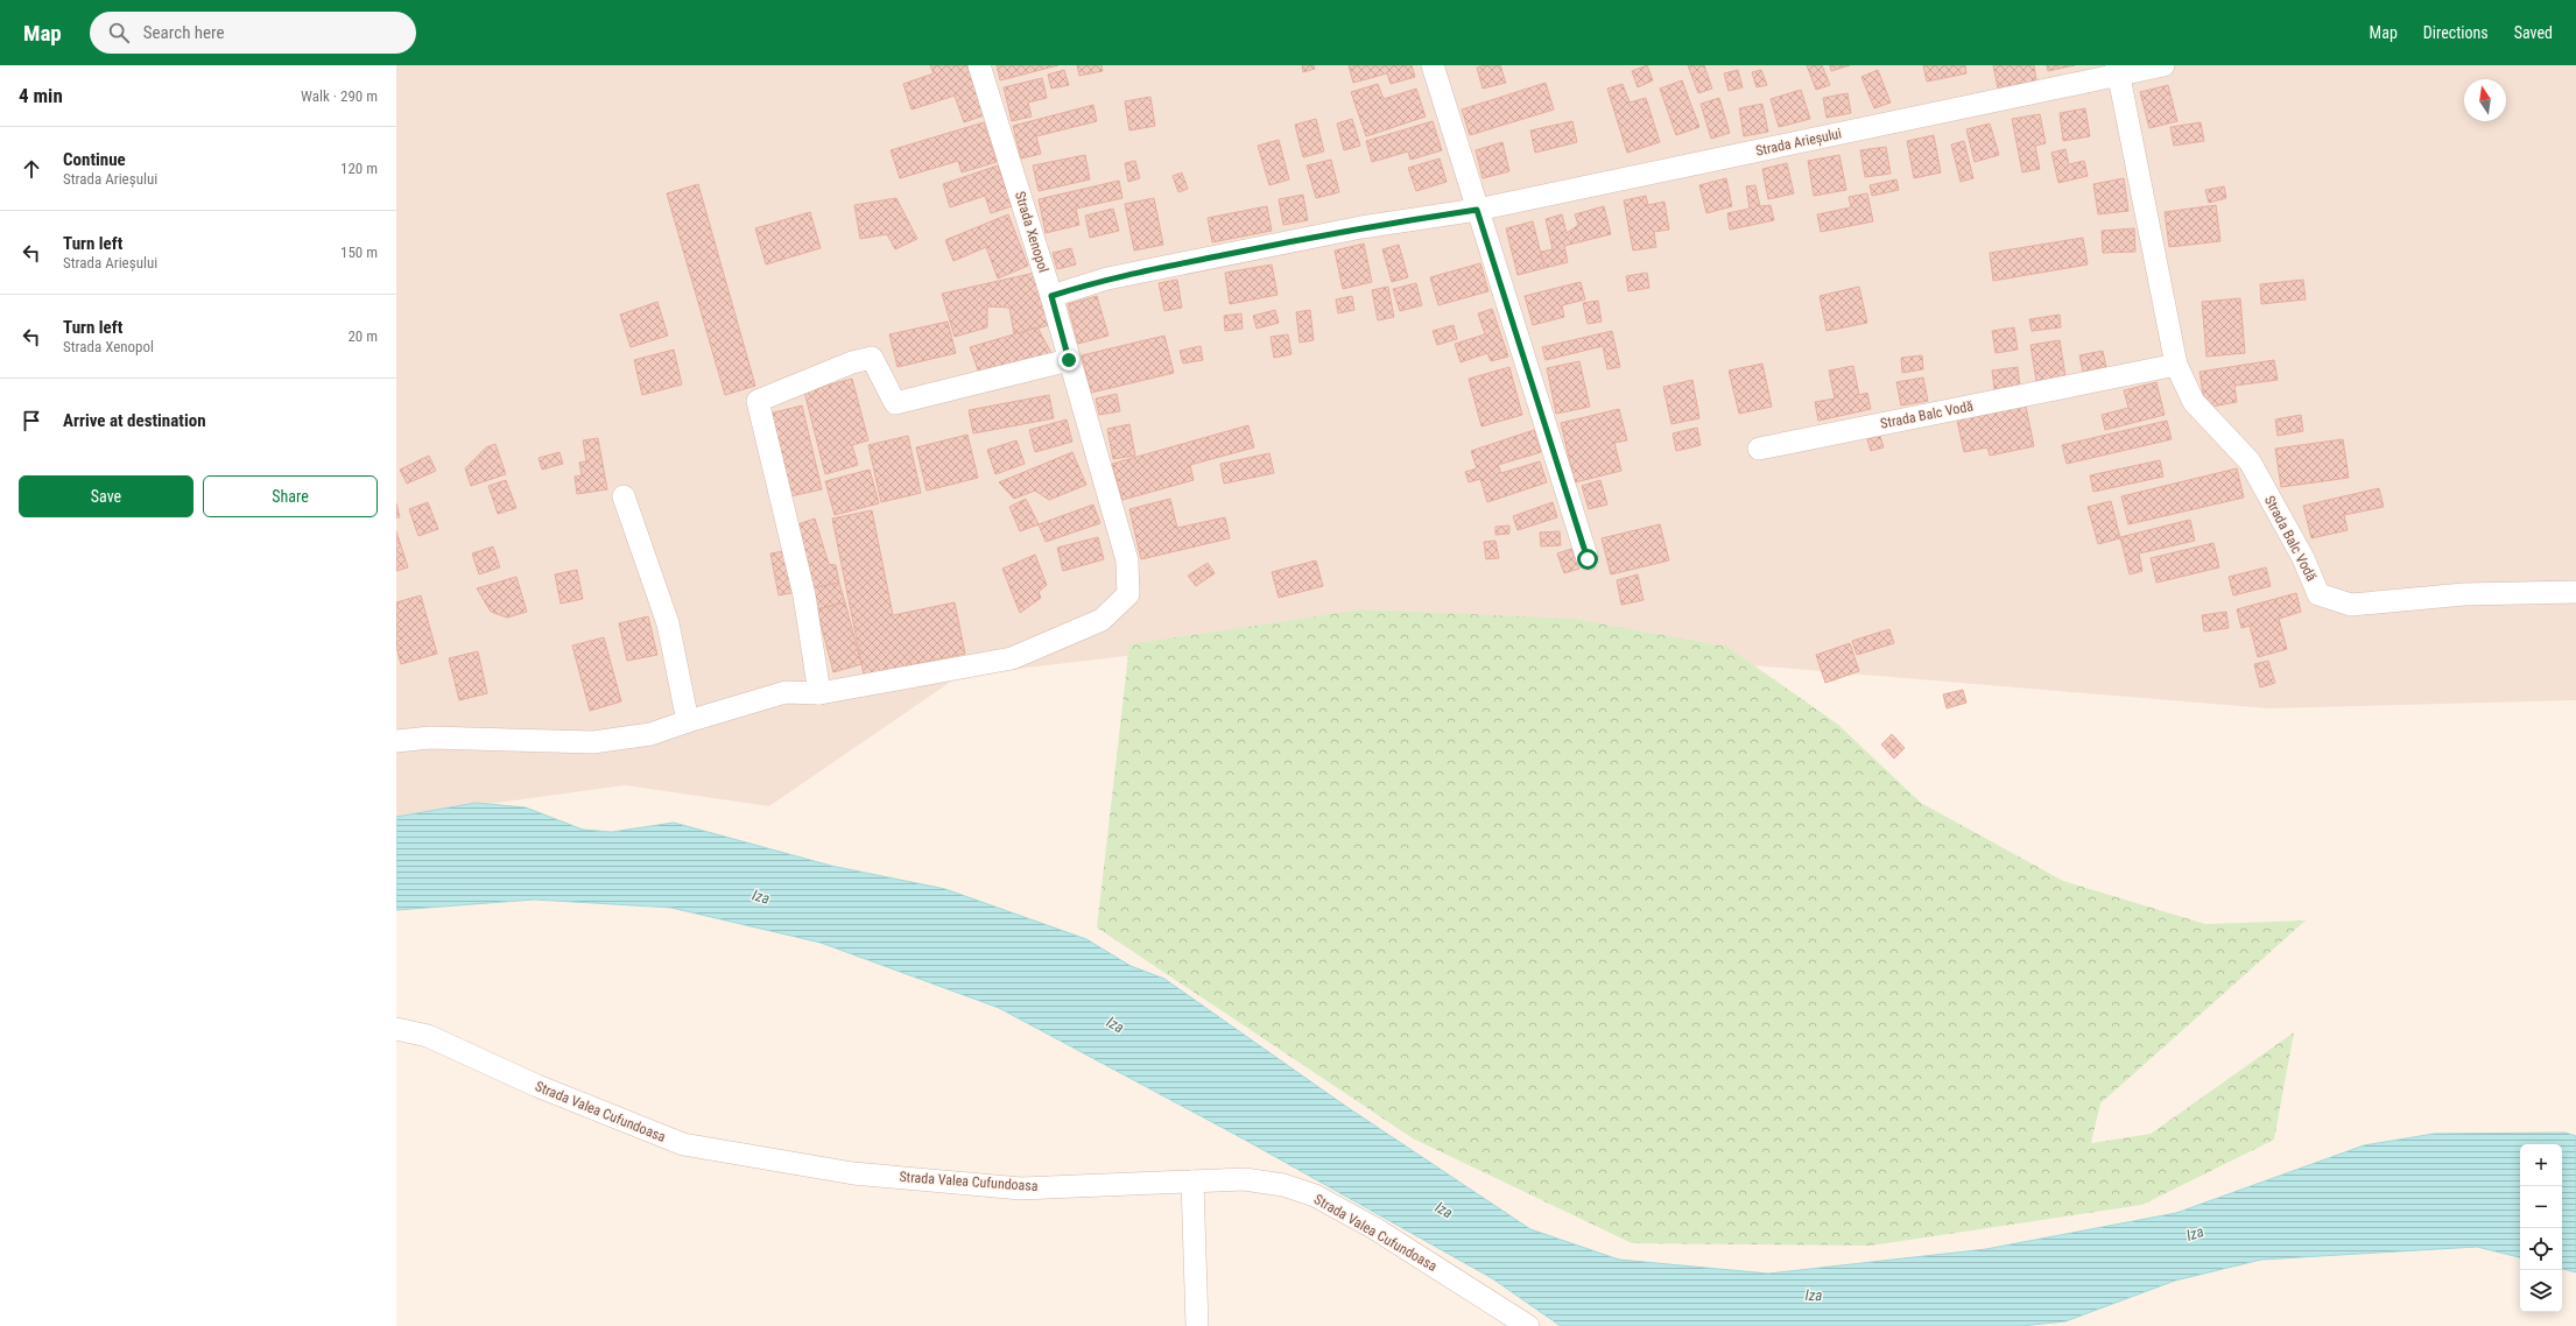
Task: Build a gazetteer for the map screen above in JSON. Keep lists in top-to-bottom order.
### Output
{
  "streets": {
    "street": [
      "Strada Arieșului",
      "Strada Xenopol",
      "Strada Balc Vodă",
      "Strada Valea Cufundoasa"
    ]
  },
  "crossings": [
    ["Strada Arieșului", "Strada Xenopol"],
    ["Strada Arieșului", "Strada Balc Vodă"]
  ],
  "water": ["Iza"],
  "north": "top",
  "page": {
    "header": "Map",
    "search": "Search here",
    "nav": ["Map", "Directions", "Saved"],
    "heading": ["4 min", "Walk · 290 m"],
    "list": [
      ["Continue", "Strada Arieșului", "120 m"],
      ["Turn left", "Strada Arieșului", "150 m"],
      ["Turn left", "Strada Xenopol", "20 m"],
      "Arrive at destination"
    ],
    "buttons": ["Save", "Share"],
    "map_buttons": ["+", "−"]
  }
}
